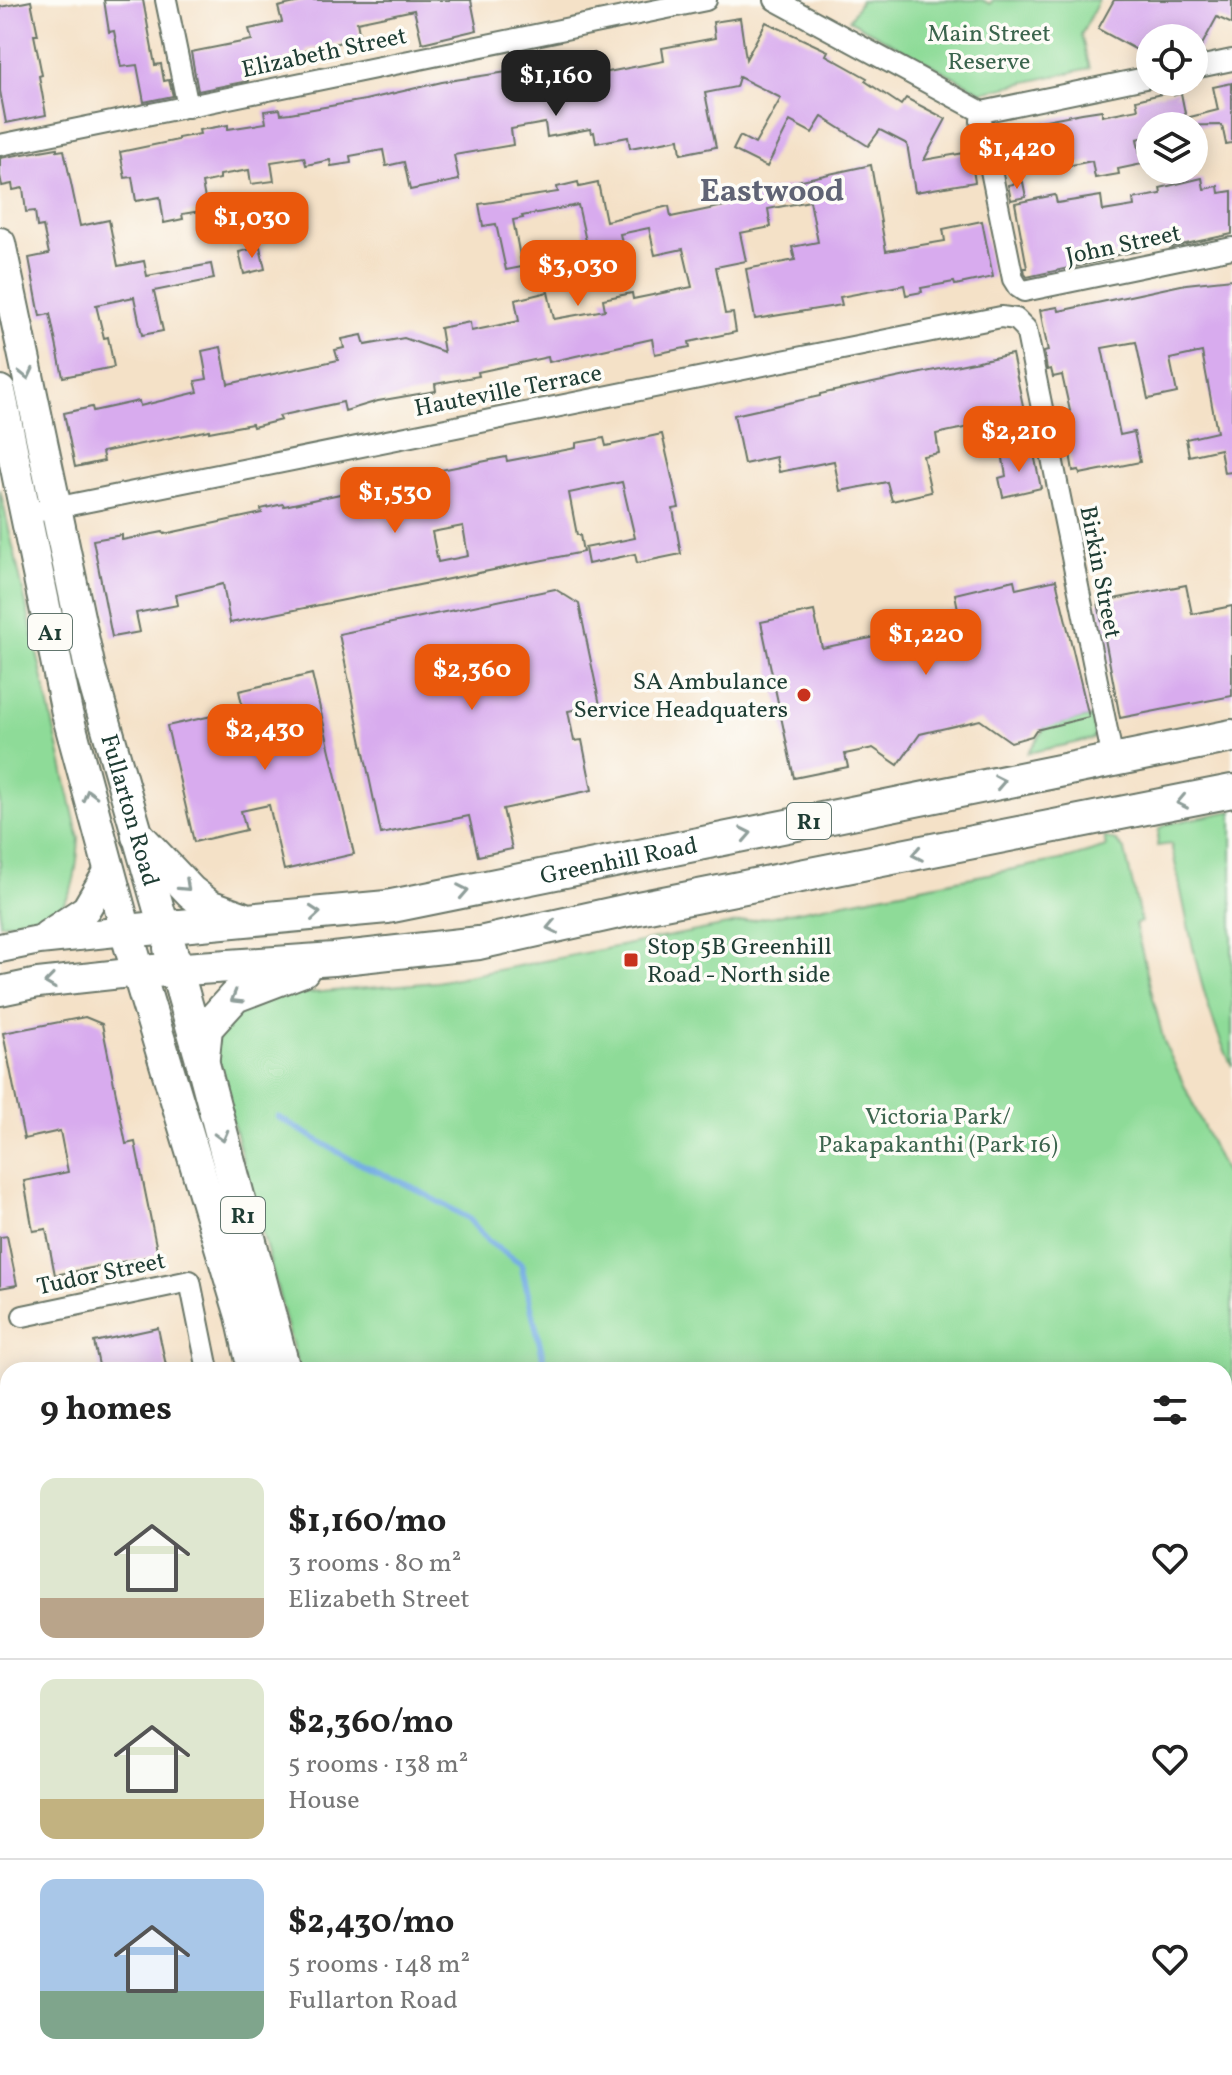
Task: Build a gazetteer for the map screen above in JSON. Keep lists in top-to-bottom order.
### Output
{
  "streets": {
    "highway": [
      "A1",
      "Fullarton Road",
      "R1",
      "Greenhill Road"
    ],
    "street": [
      "Elizabeth Street",
      "John Street",
      "Hauteville Terrace",
      "Birkin Street",
      "Tudor Street"
    ]
  },
  "crossings": [
    ["Hauteville Terrace", "Birkin Street"],
    ["Hauteville Terrace", "Fullarton Road"],
    ["Birkin Street", "Greenhill Road"],
    ["Fullarton Road", "R1"],
    ["Fullarton Road", "Greenhill Road"]
  ],
  "districts": ["Eastwood"],
  "parks": ["Main Street Reserve", "Victoria Park/ Pakapakanthi (Park 16)"],
  "places": {
    "other": ["SA Ambulance Service Headquaters"],
    "transit": ["Stop 5B Greenhill Road - North side"]
  },
  "page": {
    "price": [
      "$1,160",
      "$1,420",
      "$1,030",
      "$3,030",
      "$2,210",
      "$1,530",
      "$1,220",
      "$2,360",
      "$2,430"
    ],
    "heading": "9 homes",
    "list": [
      {
        "name": "$1,160/mo",
        "note": "3 rooms · 80 m² · Elizabeth Street"
      },
      {
        "name": "$2,360/mo",
        "note": "5 rooms · 138 m² · House"
      },
      {
        "name": "$2,430/mo",
        "note": "5 rooms · 148 m² · Fullarton Road"
      }
    ]
  }
}
